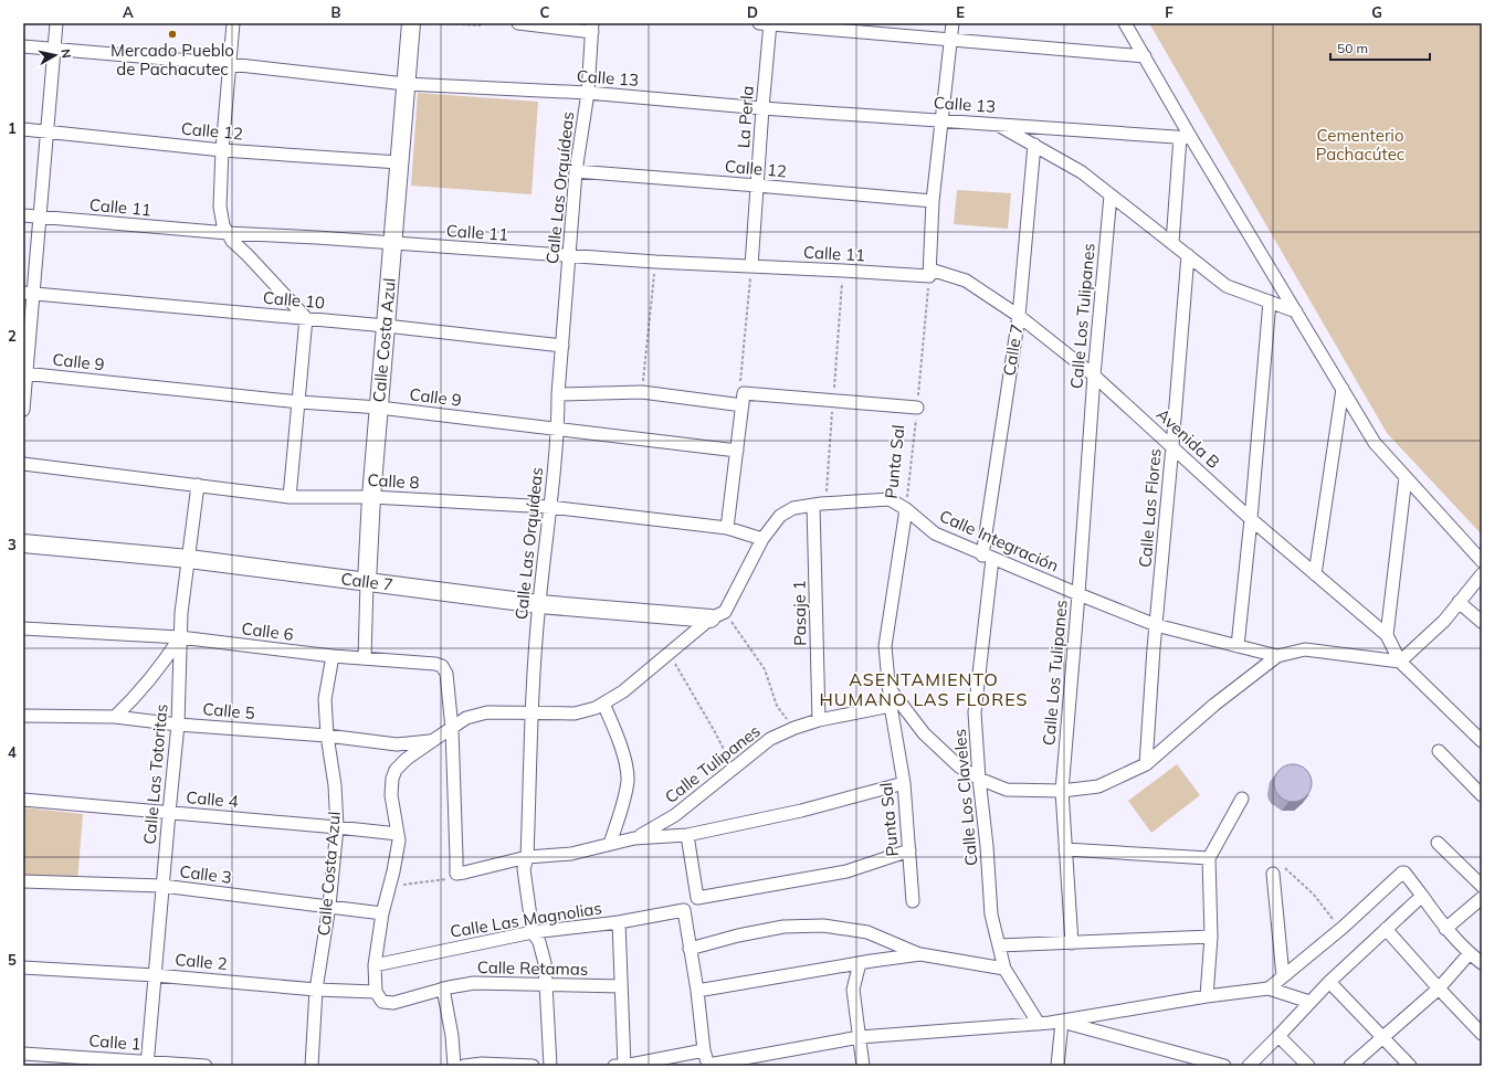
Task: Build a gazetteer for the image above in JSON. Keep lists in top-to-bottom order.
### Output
{
  "streets": {
    "street": [
      "Calle 13",
      "La Perla",
      "Calle 12",
      "Calle Las Orquídeas",
      "Calle 11",
      "Calle 10",
      "Calle Los Tulipanes",
      "Calle Costa Azul",
      "Calle 7",
      "Calle 9",
      "Avenida B",
      "Punta Sal",
      "Calle 8",
      "Calle Las Flores",
      "Calle Integración",
      "Pasaje 1",
      "Calle 6",
      "Calle 5",
      "Calle Tulipanes",
      "Calle Las Totoritas",
      "Calle Los Claveles",
      "Calle 4",
      "Calle 3",
      "Calle Las Magnolias",
      "Calle 2",
      "Calle Retamas",
      "Calle 1"
    ]
  },
  "crossings": [
    ["Calle 13", "La Perla"],
    ["Calle 13", "Calle Las Orquídeas"],
    ["Calle 13", "Calle Costa Azul"],
    ["La Perla", "Calle 12"],
    ["La Perla", "Calle 11"],
    ["Calle 12", "Calle Las Orquídeas"],
    ["Calle 12", "Calle Costa Azul"],
    ["Calle Las Orquídeas", "Calle 11"],
    ["Calle Las Orquídeas", "Calle 10"],
    ["Calle Las Orquídeas", "Calle 7"],
    ["Calle Las Orquídeas", "Calle 9"],
    ["Calle Las Orquídeas", "Calle 8"],
    ["Calle Las Orquídeas", "Calle Integración"],
    ["Calle Las Orquídeas", "Calle Tulipanes"],
    ["Calle Las Orquídeas", "Calle Las Magnolias"],
    ["Calle Las Orquídeas", "Calle Retamas"],
    ["Calle 11", "Calle Costa Azul"],
    ["Calle 11", "Avenida B"],
    ["Calle 11", "Punta Sal"],
    ["Calle 10", "Calle Costa Azul"],
    ["Calle Los Tulipanes", "Avenida B"],
    ["Calle Los Tulipanes", "Calle Integración"],
    ["Calle Costa Azul", "Calle 7"],
    ["Calle Costa Azul", "Calle 9"],
    ["Calle Costa Azul", "Calle 8"],
    ["Calle Costa Azul", "Calle 6"],
    ["Calle Costa Azul", "Calle 5"],
    ["Calle Costa Azul", "Calle 4"],
    ["Calle Costa Azul", "Calle 3"],
    ["Calle Costa Azul", "Calle 2"],
    ["Calle 7", "Avenida B"],
    ["Calle 7", "Calle Integración"],
    ["Calle 7", "Calle Las Totoritas"],
    ["Calle 7", "Calle Los Claveles"],
    ["Avenida B", "Punta Sal"],
    ["Avenida B", "Calle Las Flores"],
    ["Avenida B", "Calle Integración"],
    ["Punta Sal", "Calle Integración"],
    ["Punta Sal", "Calle Tulipanes"],
    ["Calle 8", "Calle Integración"],
    ["Calle 8", "Calle Las Totoritas"],
    ["Calle Las Flores", "Calle Integración"],
    ["Calle Integración", "Pasaje 1"],
    ["Calle Integración", "Calle 6"],
    ["Calle Integración", "Calle 5"],
    ["Calle Integración", "Calle Los Claveles"],
    ["Calle Integración", "Calle 4"],
    ["Calle Integración", "Calle 3"],
    ["Calle Integración", "Calle Las Magnolias"],
    ["Calle Integración", "Calle 2"],
    ["Calle Integración", "Calle Retamas"],
    ["Pasaje 1", "Calle Tulipanes"],
    ["Calle 6", "Calle Las Totoritas"],
    ["Calle 5", "Calle Las Totoritas"],
    ["Calle Las Totoritas", "Calle 4"],
    ["Calle Las Totoritas", "Calle 3"],
    ["Calle Las Totoritas", "Calle 2"],
    ["Calle Las Totoritas", "Calle 1"],
    ["Calle 2", "Calle Retamas"]
  ],
  "districts": ["ASENTAMIENTO HUMANO LAS FLORES"],
  "parks": ["Cementerio Pachacútec"],
  "places": ["Mercado Pueblo de Pachacutec"],
  "scale_bar": "50 m",
  "north": "right",
  "grid": {
    "columns": [
      "A",
      "B",
      "C",
      "D",
      "E",
      "F",
      "G"
    ],
    "rows": [
      "1",
      "2",
      "3",
      "4",
      "5"
    ]
  }
}
